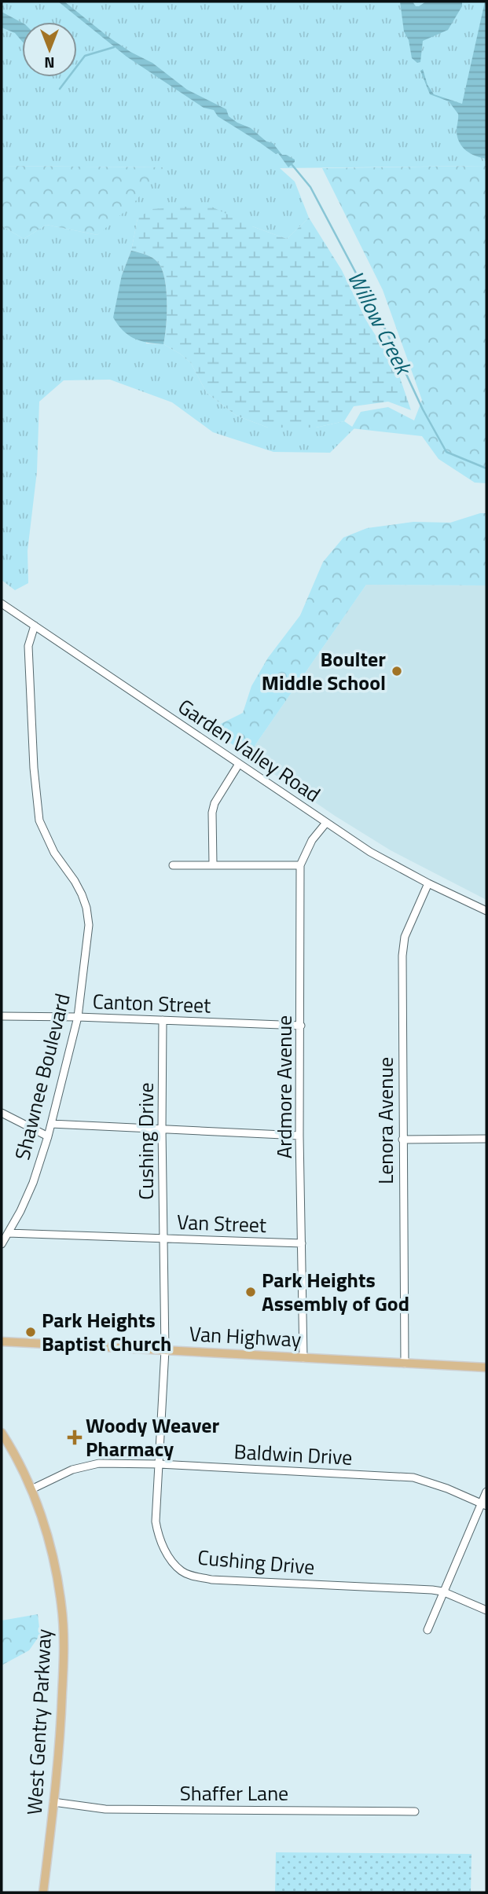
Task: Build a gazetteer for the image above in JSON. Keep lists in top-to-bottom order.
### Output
{
  "streets": {
    "main road": ["Van Highway", "West Gentry Parkway"],
    "street": [
      "Garden Valley Road",
      "Canton Street",
      "Shawnee Boulevard",
      "Ardmore Avenue",
      "Lenora Avenue",
      "Cushing Drive",
      "Van Street",
      "Baldwin Drive",
      "Shaffer Lane"
    ]
  },
  "crossings": [
    ["Garden Valley Road", "Shawnee Boulevard"],
    ["Garden Valley Road", "Ardmore Avenue"],
    ["Garden Valley Road", "Lenora Avenue"],
    ["Canton Street", "Shawnee Boulevard"],
    ["Canton Street", "Ardmore Avenue"],
    ["Canton Street", "Cushing Drive"],
    ["Shawnee Boulevard", "Van Street"],
    ["Ardmore Avenue", "Van Street"],
    ["Ardmore Avenue", "Van Highway"],
    ["Lenora Avenue", "Van Highway"],
    ["Cushing Drive", "Van Street"],
    ["Cushing Drive", "Van Highway"],
    ["Cushing Drive", "Baldwin Drive"],
    ["Baldwin Drive", "West Gentry Parkway"],
    ["West Gentry Parkway", "Shaffer Lane"]
  ],
  "water": ["Willow Creek"],
  "places": {
    "other": ["Boulter Middle School", "Park Heights Assembly of God", "Park Heights Baptist Church"],
    "health": ["Woody Weaver Pharmacy"]
  },
  "north": "bottom"
}
